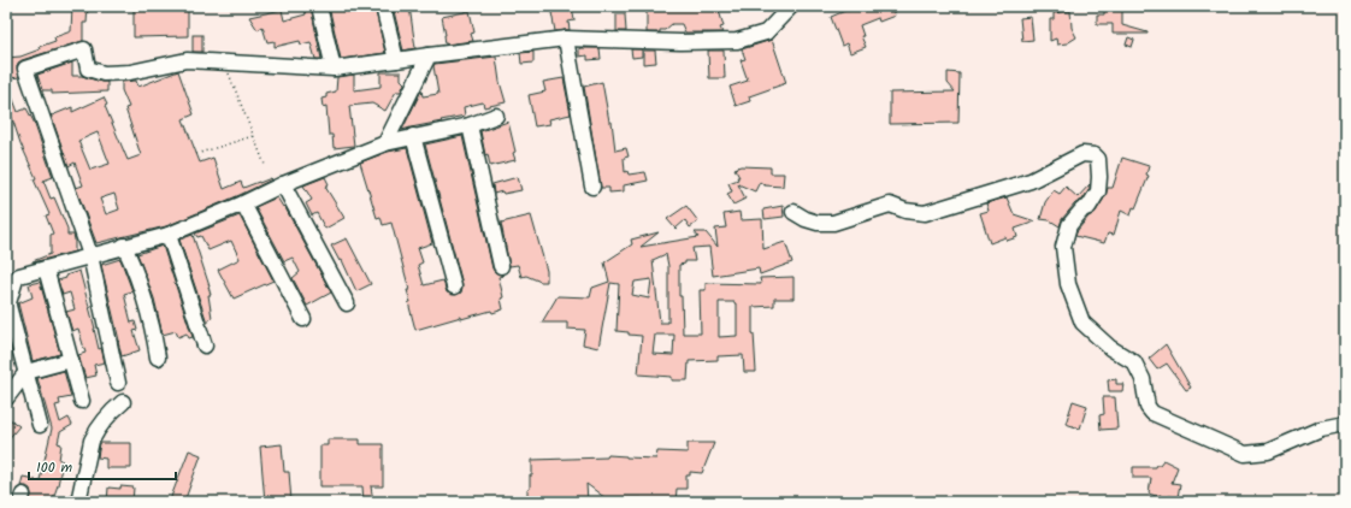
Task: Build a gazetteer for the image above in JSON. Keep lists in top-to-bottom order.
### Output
{
  "scale_bar": "100 m"
}
